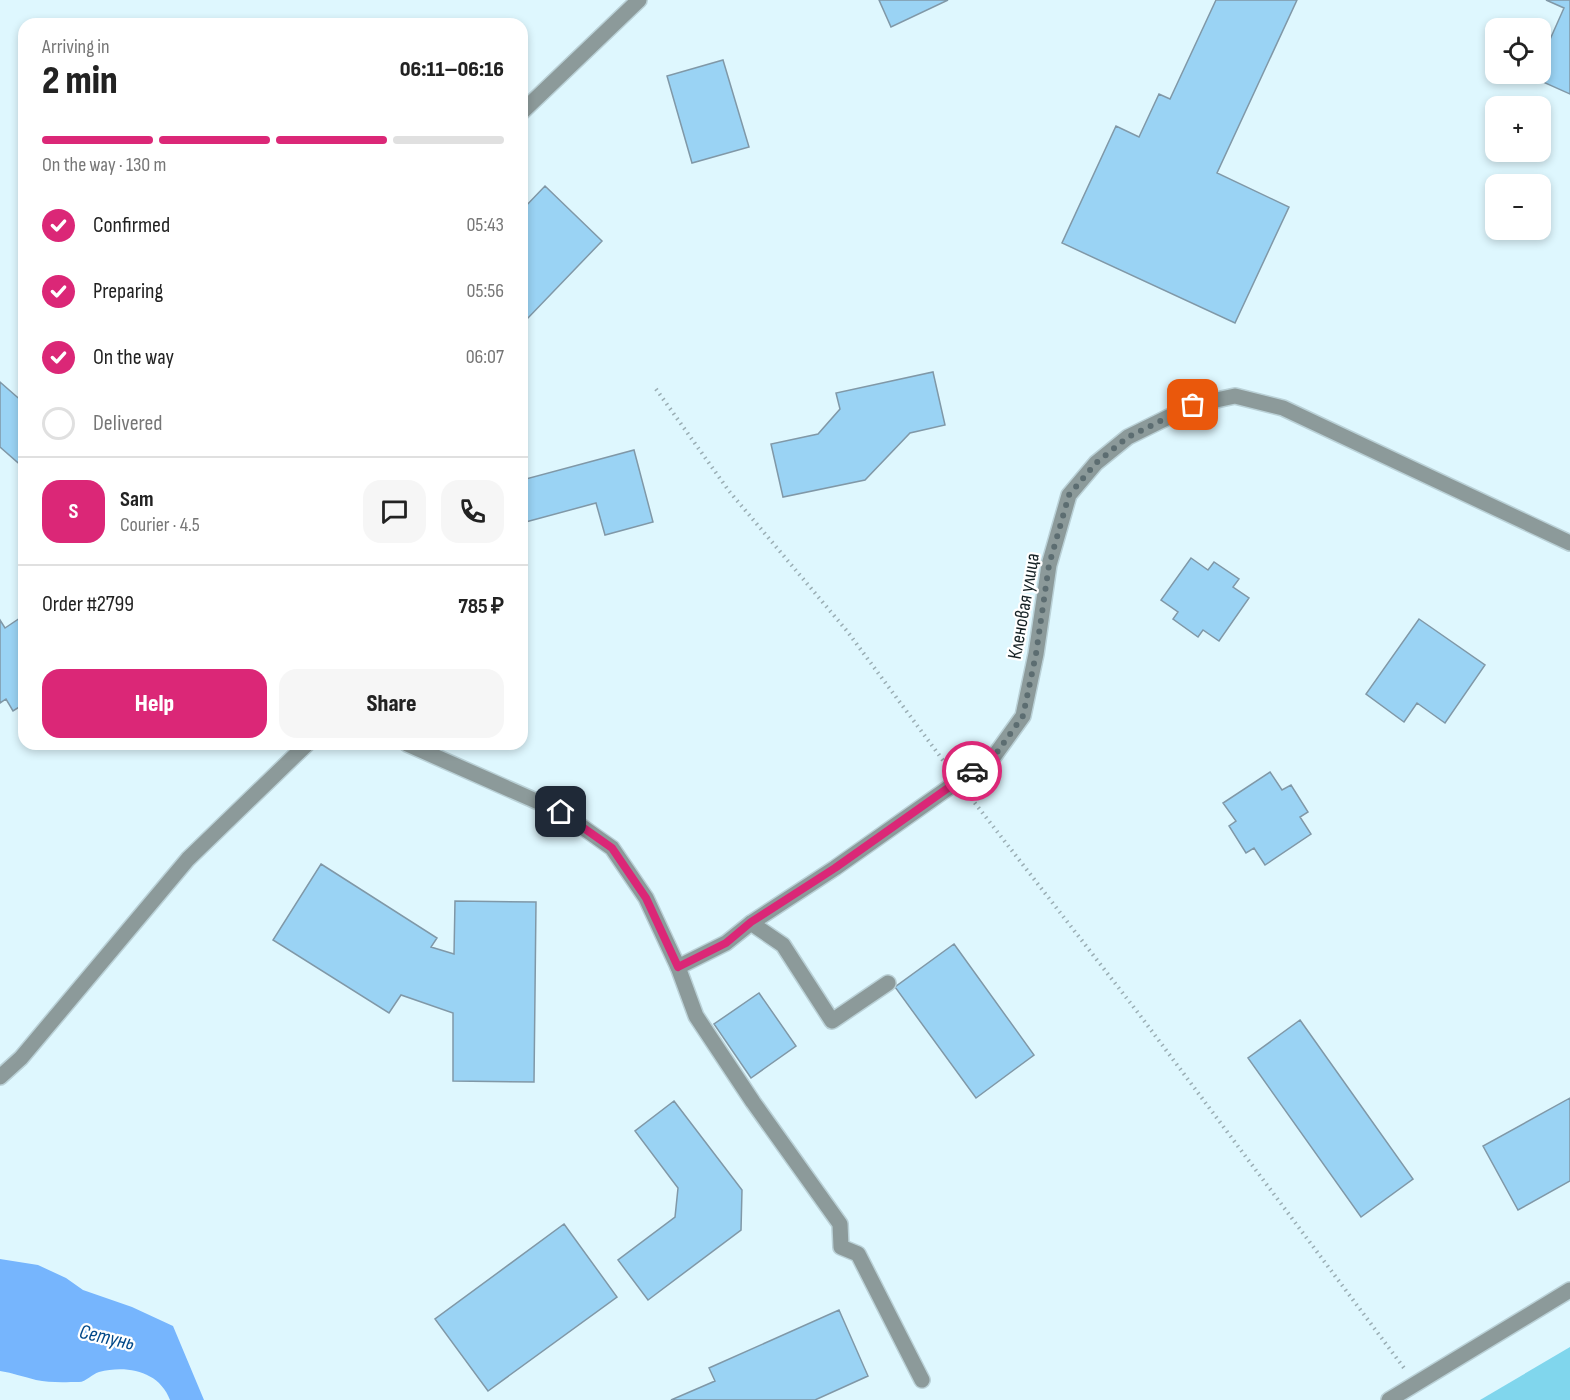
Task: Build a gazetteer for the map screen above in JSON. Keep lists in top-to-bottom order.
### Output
{
  "streets": {
    "street": ["Кленовая улица"]
  },
  "water": ["Сетунь"],
  "page": {
    "map_buttons": ["+", "−"],
    "heading": ["2 min", "Arriving in", "06:11–06:16"],
    "panel": [
      "Sam",
      "Courier · 4.5",
      "Order #2799",
      "785 ₽"
    ],
    "bar": "On the way · 130 m",
    "list": [
      ["Confirmed", "05:43"],
      ["Preparing", "05:56"],
      ["On the way", "06:07"],
      "Delivered"
    ],
    "round": "S",
    "buttons": ["Help", "Share"]
  }
}
